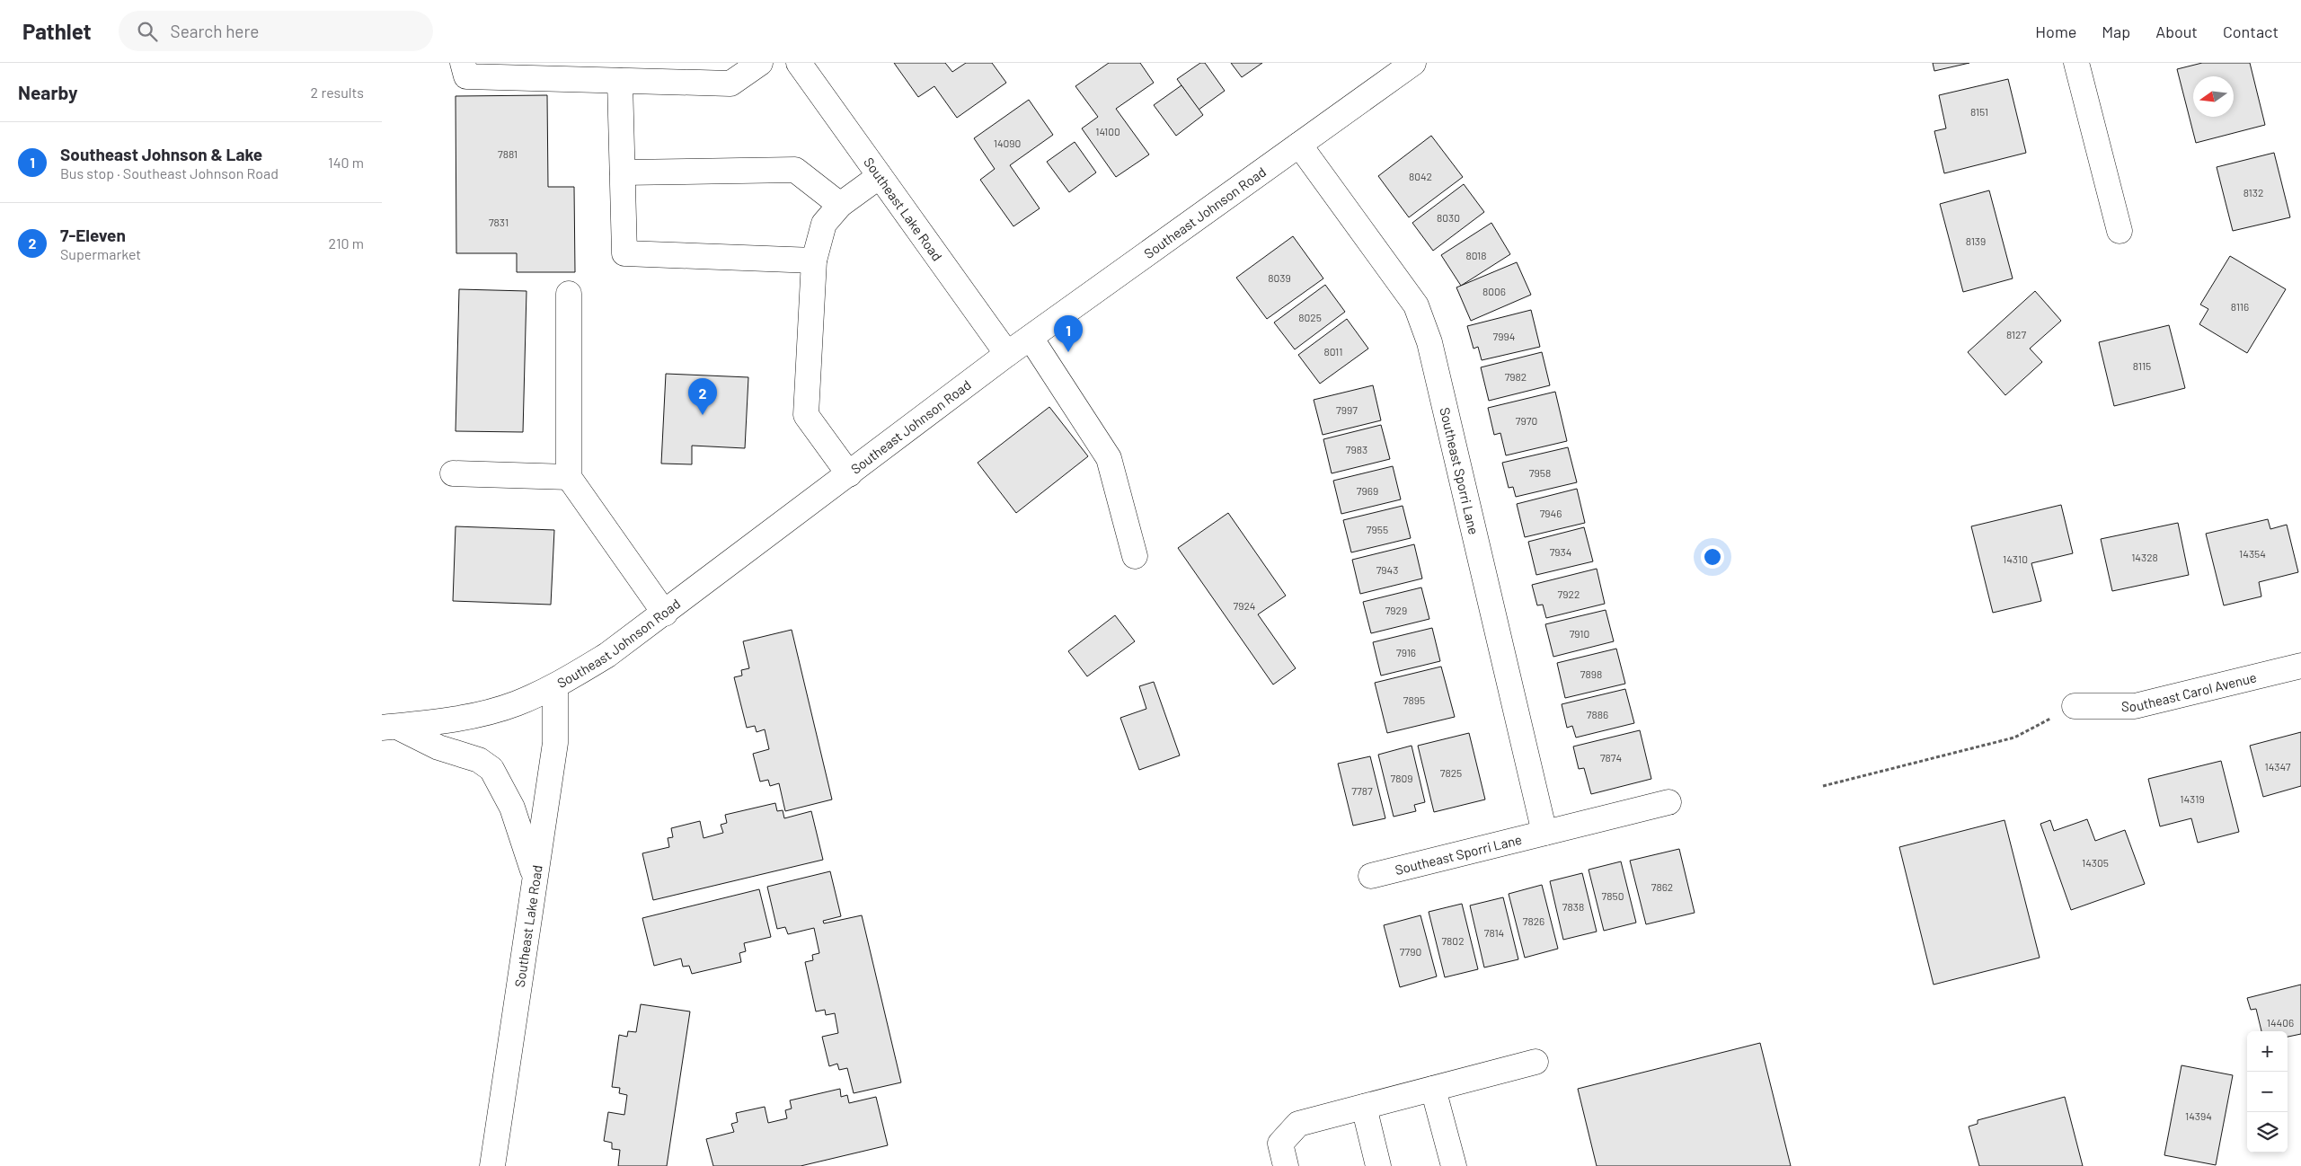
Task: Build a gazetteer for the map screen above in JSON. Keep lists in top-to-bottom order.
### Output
{
  "streets": {
    "street": [
      "Southeast Lake Road",
      "Southeast Johnson Road",
      "Southeast Sporri Lane",
      "Southeast Carol Avenue"
    ]
  },
  "crossings": [
    ["Southeast Lake Road", "Southeast Johnson Road"],
    ["Southeast Johnson Road", "Southeast Sporri Lane"]
  ],
  "house_numbers": [
    "8151",
    "14100",
    "14090",
    "7881",
    "8042",
    "8132",
    "8030",
    "7831",
    "8139",
    "8018",
    "8039",
    "8006",
    "8116",
    "8025",
    "8127",
    "7994",
    "8011",
    "8115",
    "7982",
    "7997",
    "7970",
    "7983",
    "7958",
    "7969",
    "7946",
    "7955",
    "7934",
    "14354",
    "14328",
    "14310",
    "7943",
    "7922",
    "7924",
    "7929",
    "7910",
    "7916",
    "7898",
    "7895",
    "7886",
    "7874",
    "14347",
    "7825",
    "7809",
    "7787",
    "14319",
    "14305",
    "7862",
    "7850",
    "7838",
    "7826",
    "7814",
    "7802",
    "7790",
    "14406",
    "14394"
  ],
  "north": "left",
  "page": {
    "header": "Pathlet",
    "search": "Search here",
    "nav": [
      "Home",
      "Map",
      "About",
      "Contact"
    ],
    "heading": ["Nearby", "2 results"],
    "list": [
      {
        "mark": "1",
        "name": "Southeast Johnson & Lake",
        "note": "Bus stop · Southeast Johnson Road",
        "value": "140 m"
      },
      {
        "mark": "2",
        "name": "7-Eleven",
        "note": "Supermarket",
        "value": "210 m"
      }
    ],
    "pins": ["1", "2"],
    "map_buttons": ["+", "−"]
  }
}
